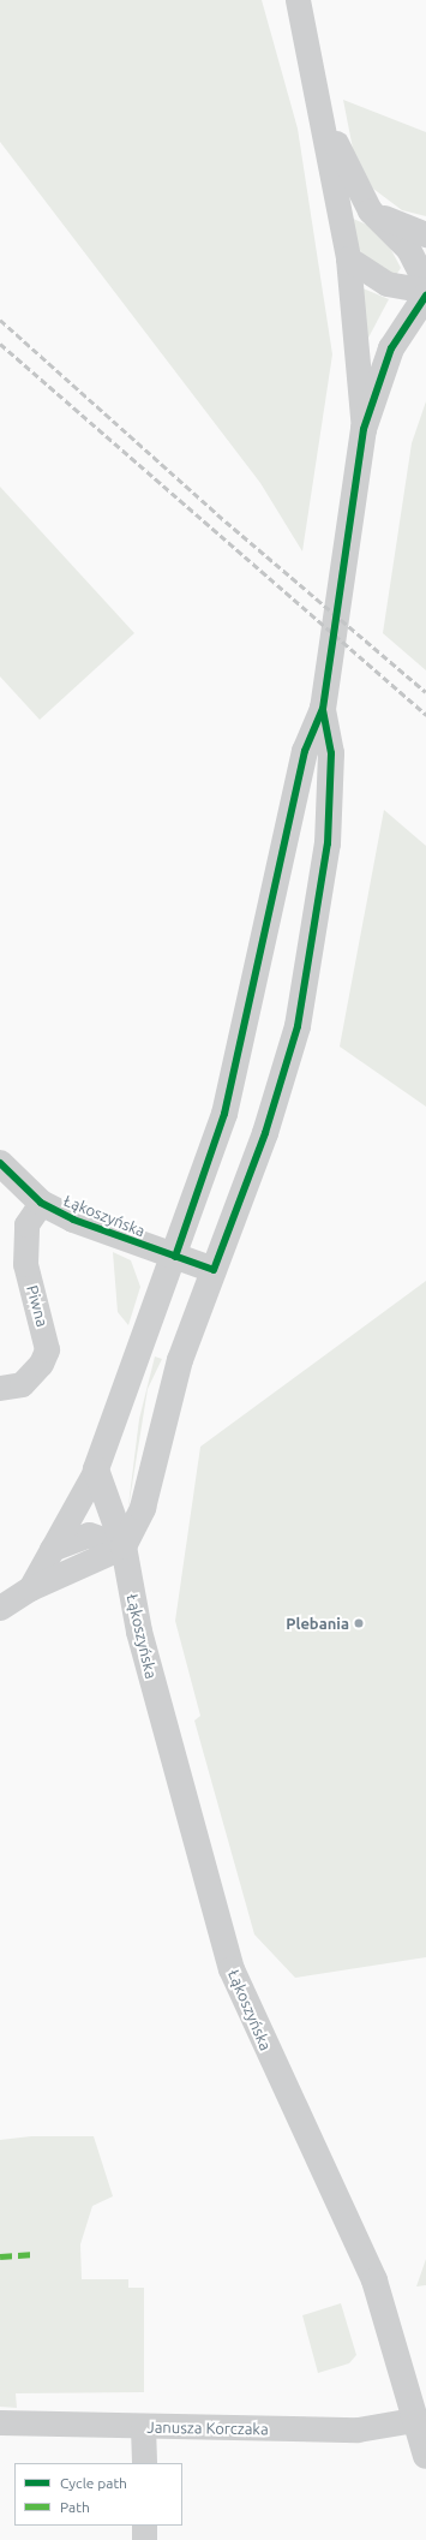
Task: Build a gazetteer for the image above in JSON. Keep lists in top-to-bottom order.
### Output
{
  "streets": {
    "street": ["Łąkoszyńska", "Piwna", "Janusza Korczaka"]
  },
  "crossings": [
    ["Łąkoszyńska", "Piwna"],
    ["Łąkoszyńska", "Janusza Korczaka"]
  ],
  "places": ["Plebania"],
  "legend": ["Cycle path", "Path"]
}
